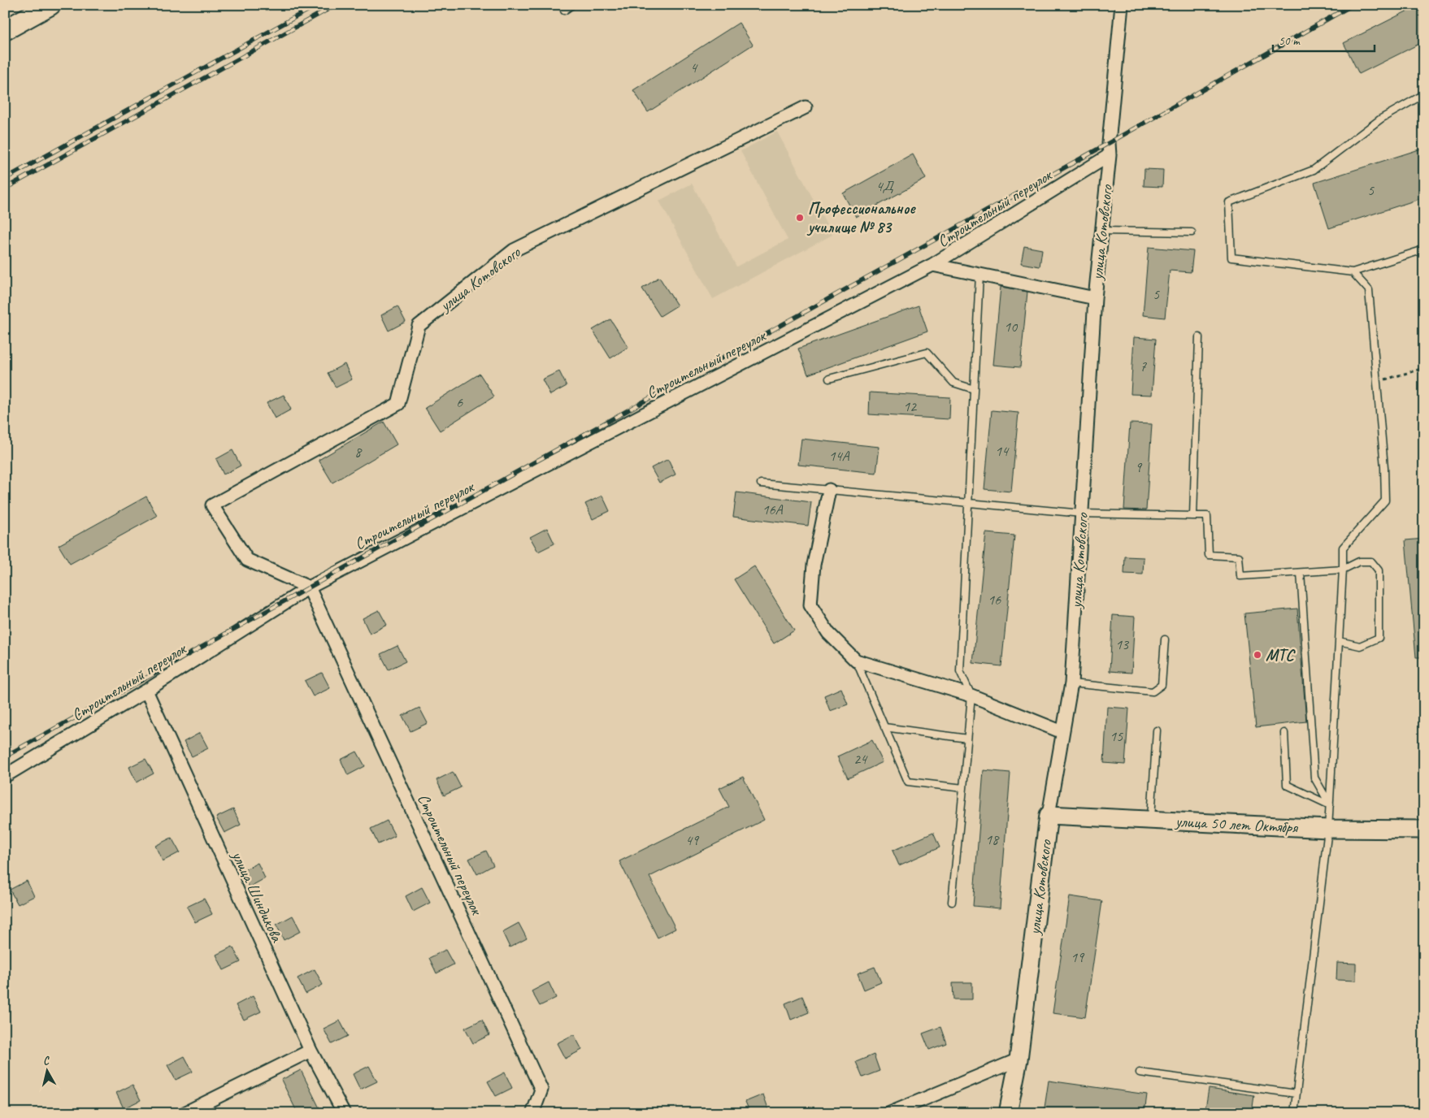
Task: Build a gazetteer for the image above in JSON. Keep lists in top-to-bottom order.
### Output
{
  "streets": {
    "main road": ["улица Котовского", "улица 50 лет Октября"],
    "street": ["Строительный переулок", "улица Шиндикова"]
  },
  "crossings": [
    ["Строительный переулок", "улица Котовского"],
    ["Строительный переулок", "улица Шиндикова"],
    ["улица Котовского", "улица 50 лет Октября"]
  ],
  "places": ["Профессиональное училище № 83", "МТС"],
  "house_numbers": [
    "4",
    "4Д",
    "5",
    "5",
    "10",
    "7",
    "6",
    "12",
    "14",
    "8",
    "14А",
    "9",
    "16А",
    "16",
    "13",
    "15",
    "24",
    "18",
    "49",
    "19"
  ],
  "scale_bar": "50 m",
  "north": "top"
}
